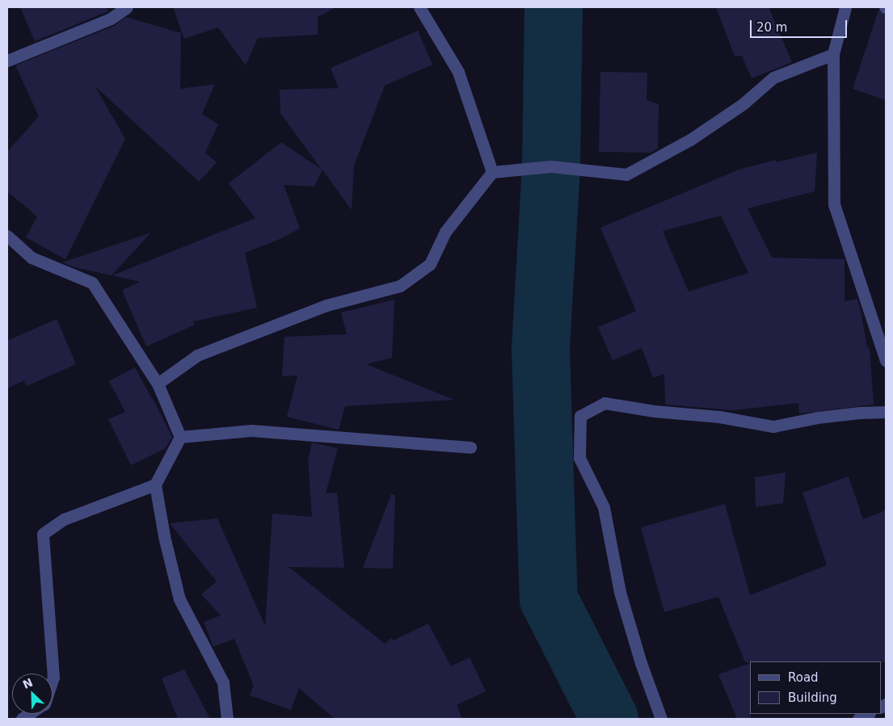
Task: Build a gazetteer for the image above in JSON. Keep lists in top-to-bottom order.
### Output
{
  "legend": ["Road", "Building"],
  "scale_bar": "20 m",
  "north": "top left"
}
